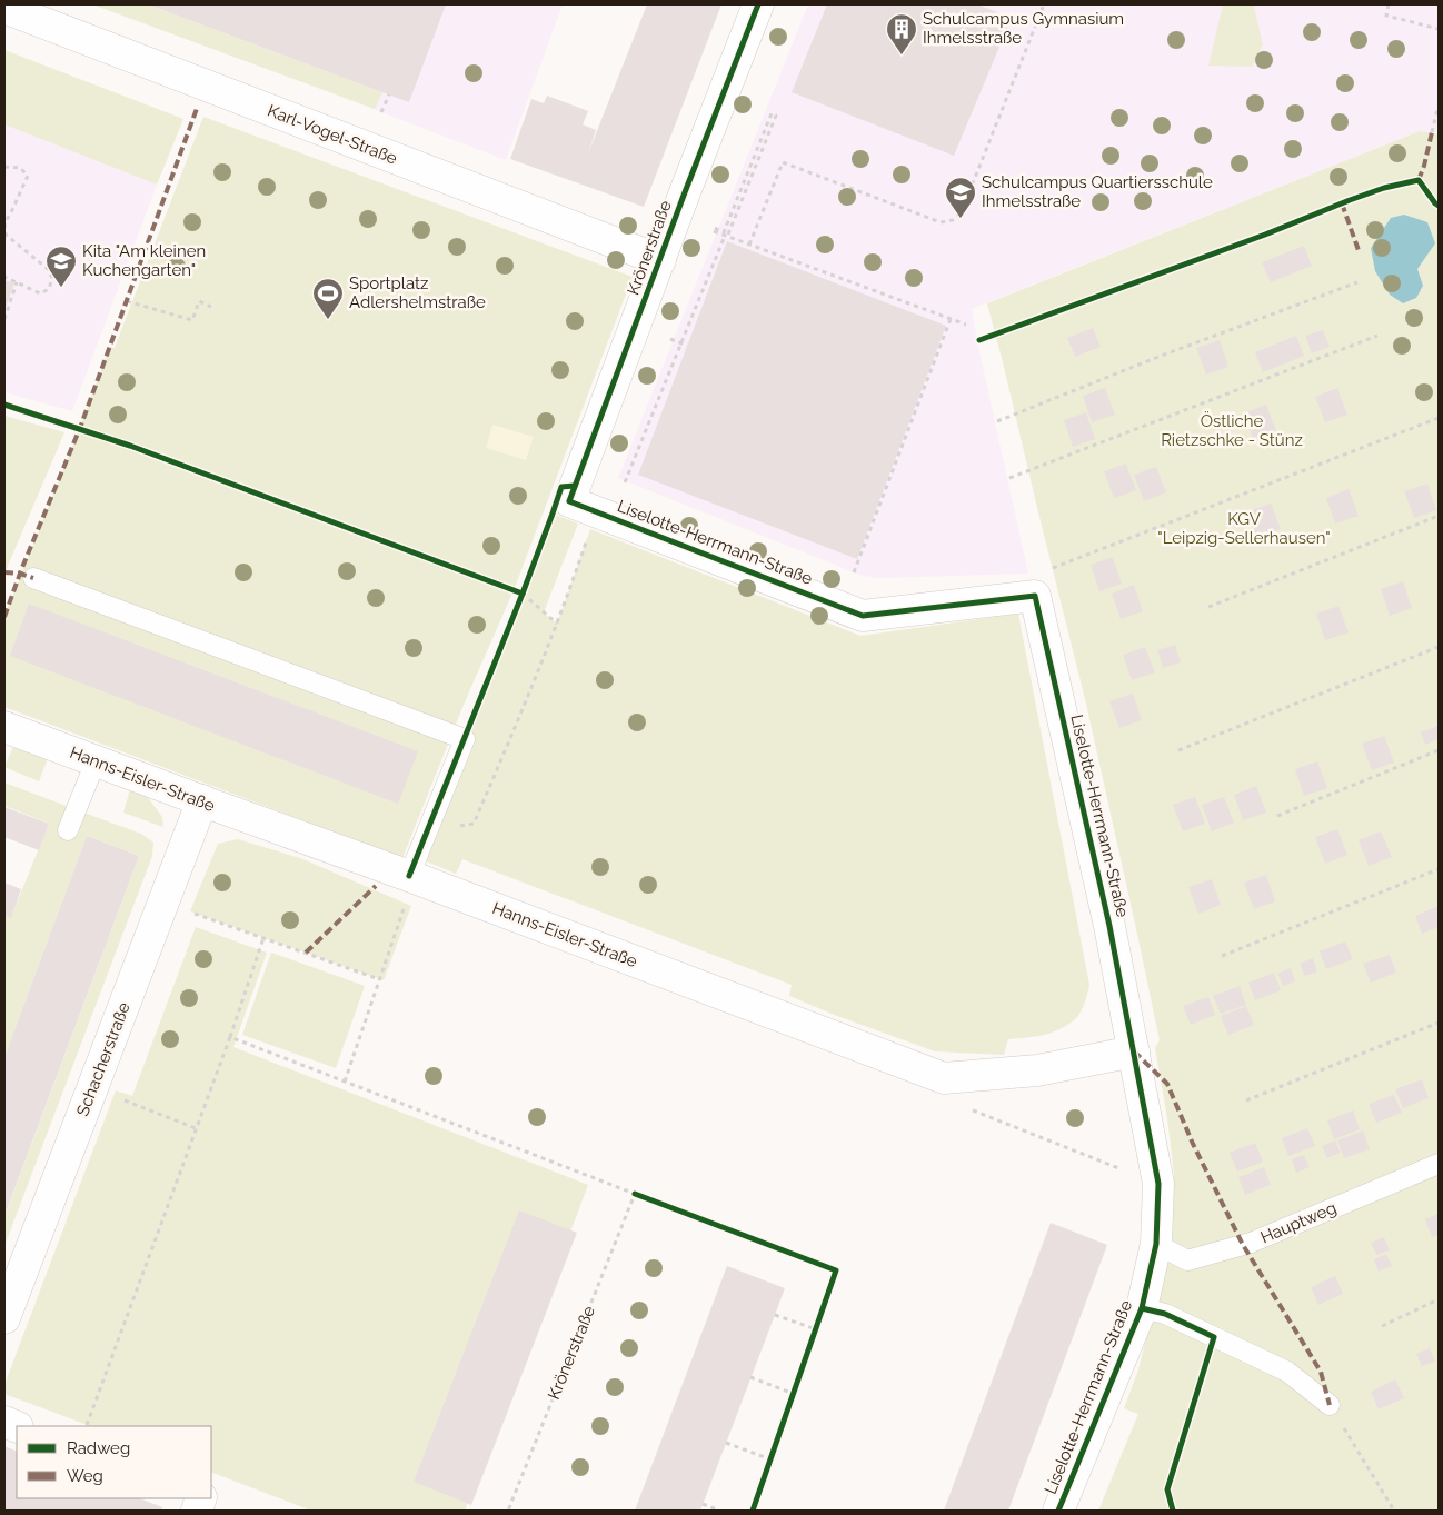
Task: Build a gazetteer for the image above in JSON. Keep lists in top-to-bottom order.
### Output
{
  "streets": {
    "street": [
      "Karl-Vogel-Straße",
      "Krönerstraße",
      "Liselotte-Herrmann-Straße",
      "Hanns-Eisler-Straße",
      "Schacherstraße"
    ],
    "lane": ["Hauptweg"]
  },
  "crossings": [
    ["Karl-Vogel-Straße", "Krönerstraße"],
    ["Krönerstraße", "Liselotte-Herrmann-Straße"],
    ["Liselotte-Herrmann-Straße", "Hanns-Eisler-Straße"],
    ["Liselotte-Herrmann-Straße", "Hauptweg"],
    ["Hanns-Eisler-Straße", "Schacherstraße"]
  ],
  "parks": ["Östliche Rietzschke - Stünz", "KGV \"Leipzig-Sellerhausen\""],
  "places": {
    "building": ["Schulcampus Gymnasium Ihmelsstraße"],
    "school or university": ["Schulcampus Quartiersschule Ihmelsstraße", "Kita \"Am kleinen Kuchengarten\""],
    "sports": ["Sportplatz Adlershelmstraße"]
  },
  "legend": ["Radweg", "Weg"]
}
